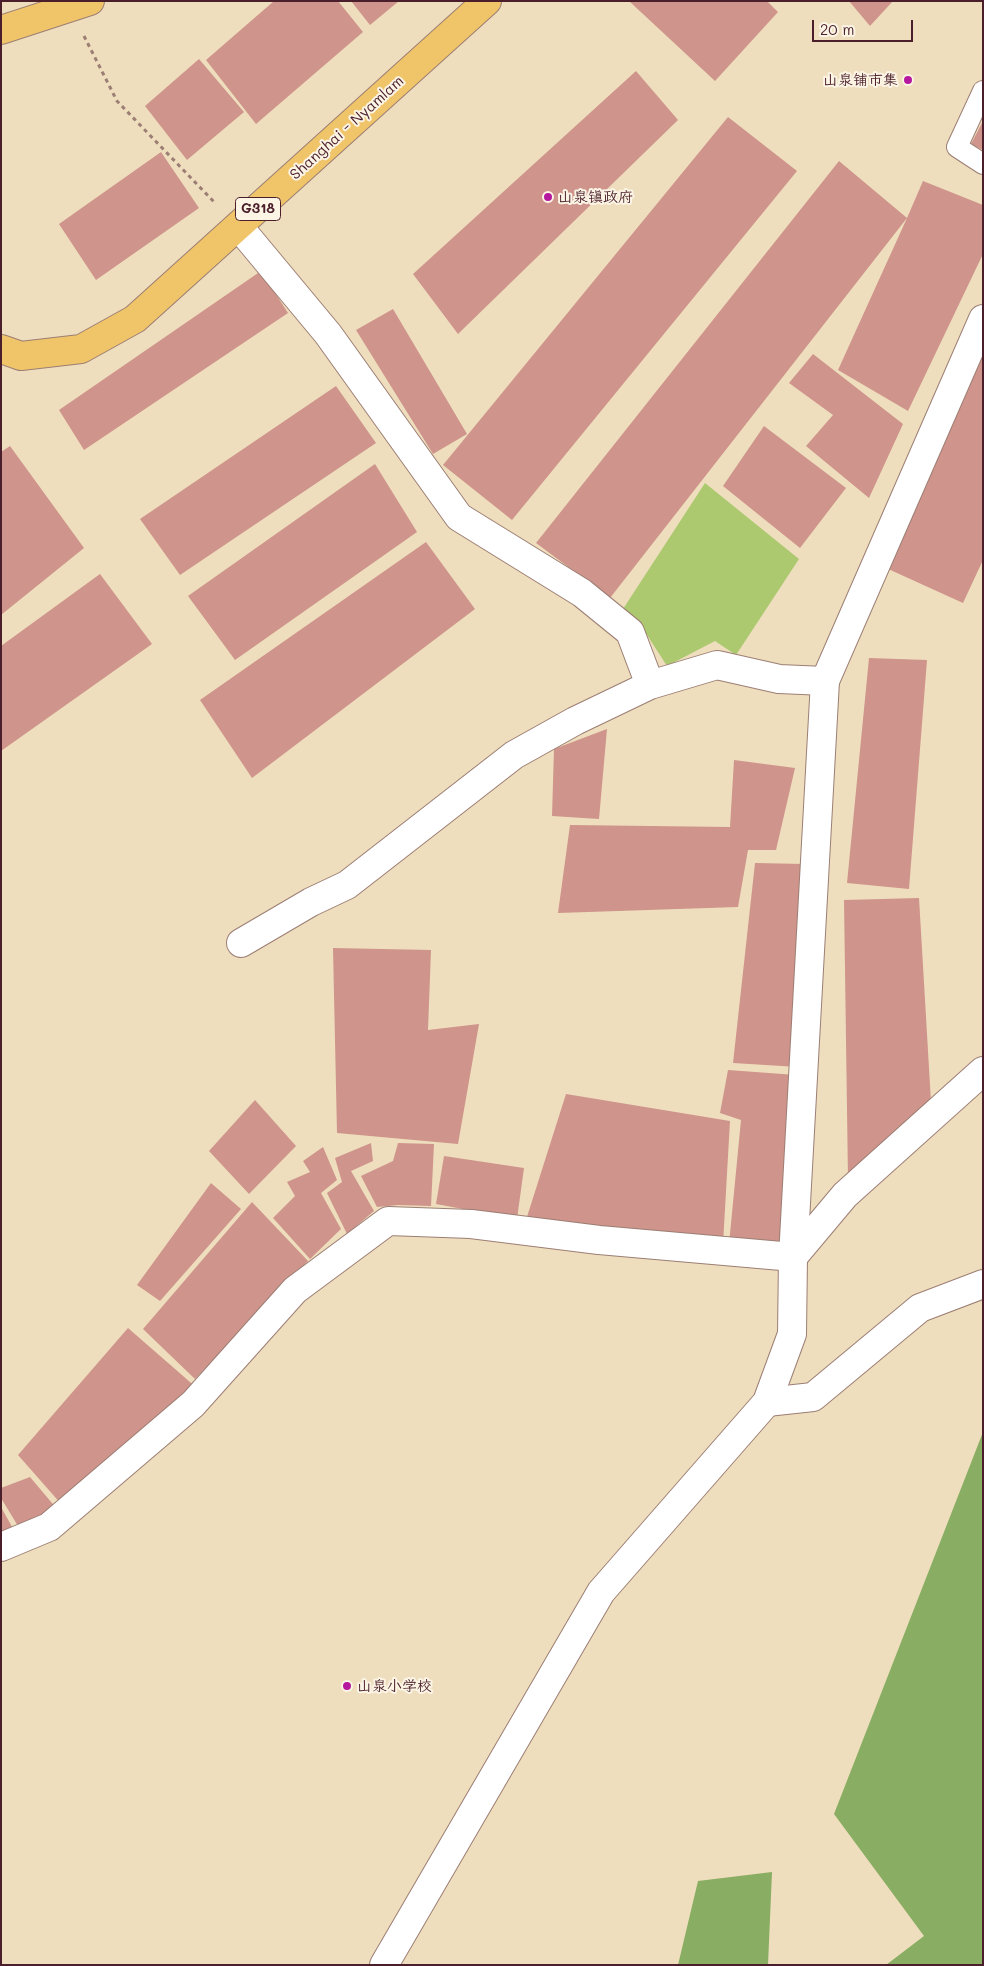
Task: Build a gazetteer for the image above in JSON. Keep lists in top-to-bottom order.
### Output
{
  "streets": {
    "highway": ["Shanghai - Nyamlam", "G318"]
  },
  "places": ["山泉铺市集", "山泉镇政府", "山泉小学校"],
  "scale_bar": "20 m"
}
